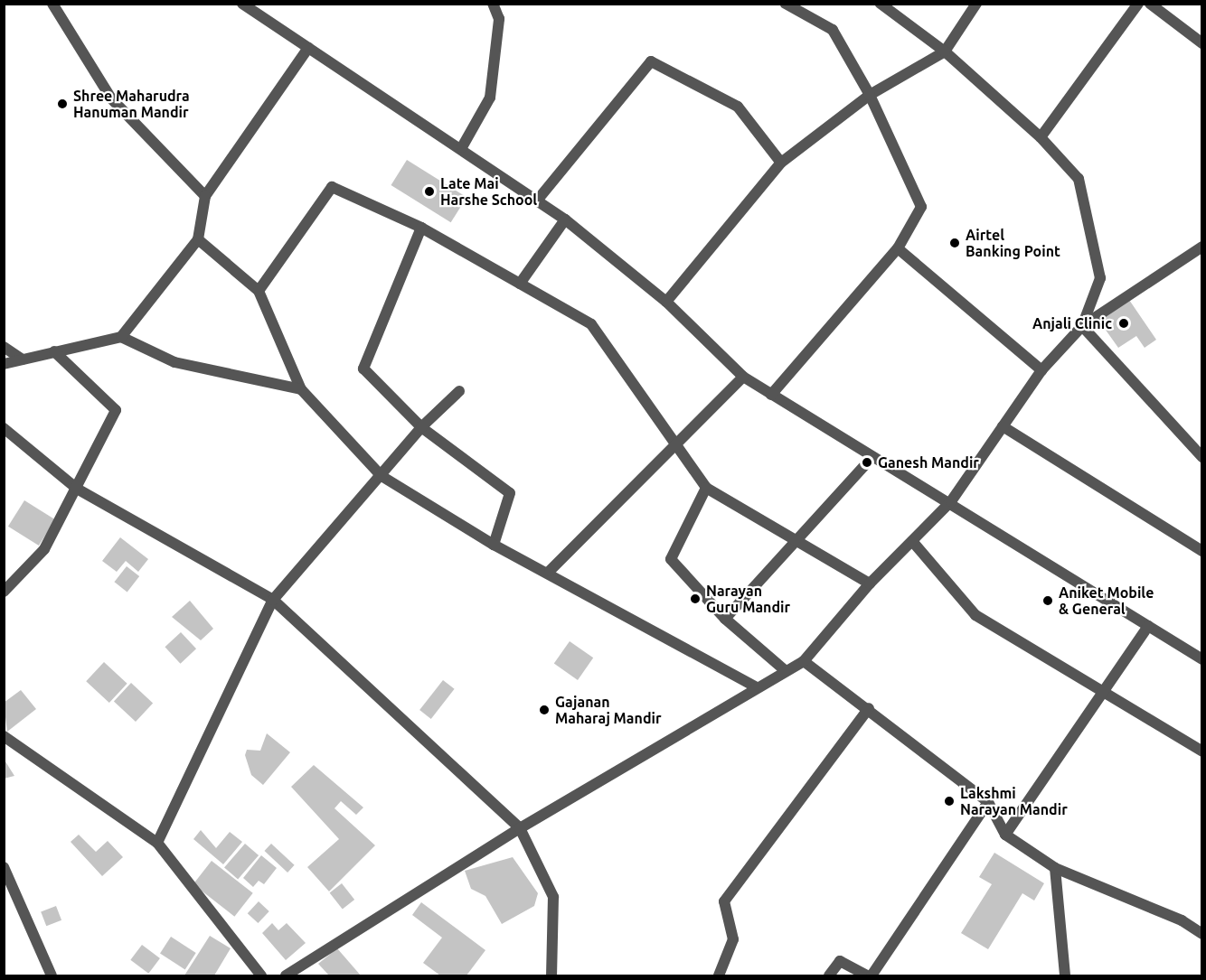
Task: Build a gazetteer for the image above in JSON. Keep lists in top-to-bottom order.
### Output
{
  "places": [
    "Shree Maharudra Hanuman Mandir",
    "Late Mai Harshe School",
    "Airtel Banking Point",
    "Anjali Clinic",
    "Ganesh Mandir",
    "Narayan Guru Mandir",
    "Aniket Mobile & General",
    "Gajanan Maharaj Mandir",
    "Lakshmi Narayan Mandir"
  ]
}
